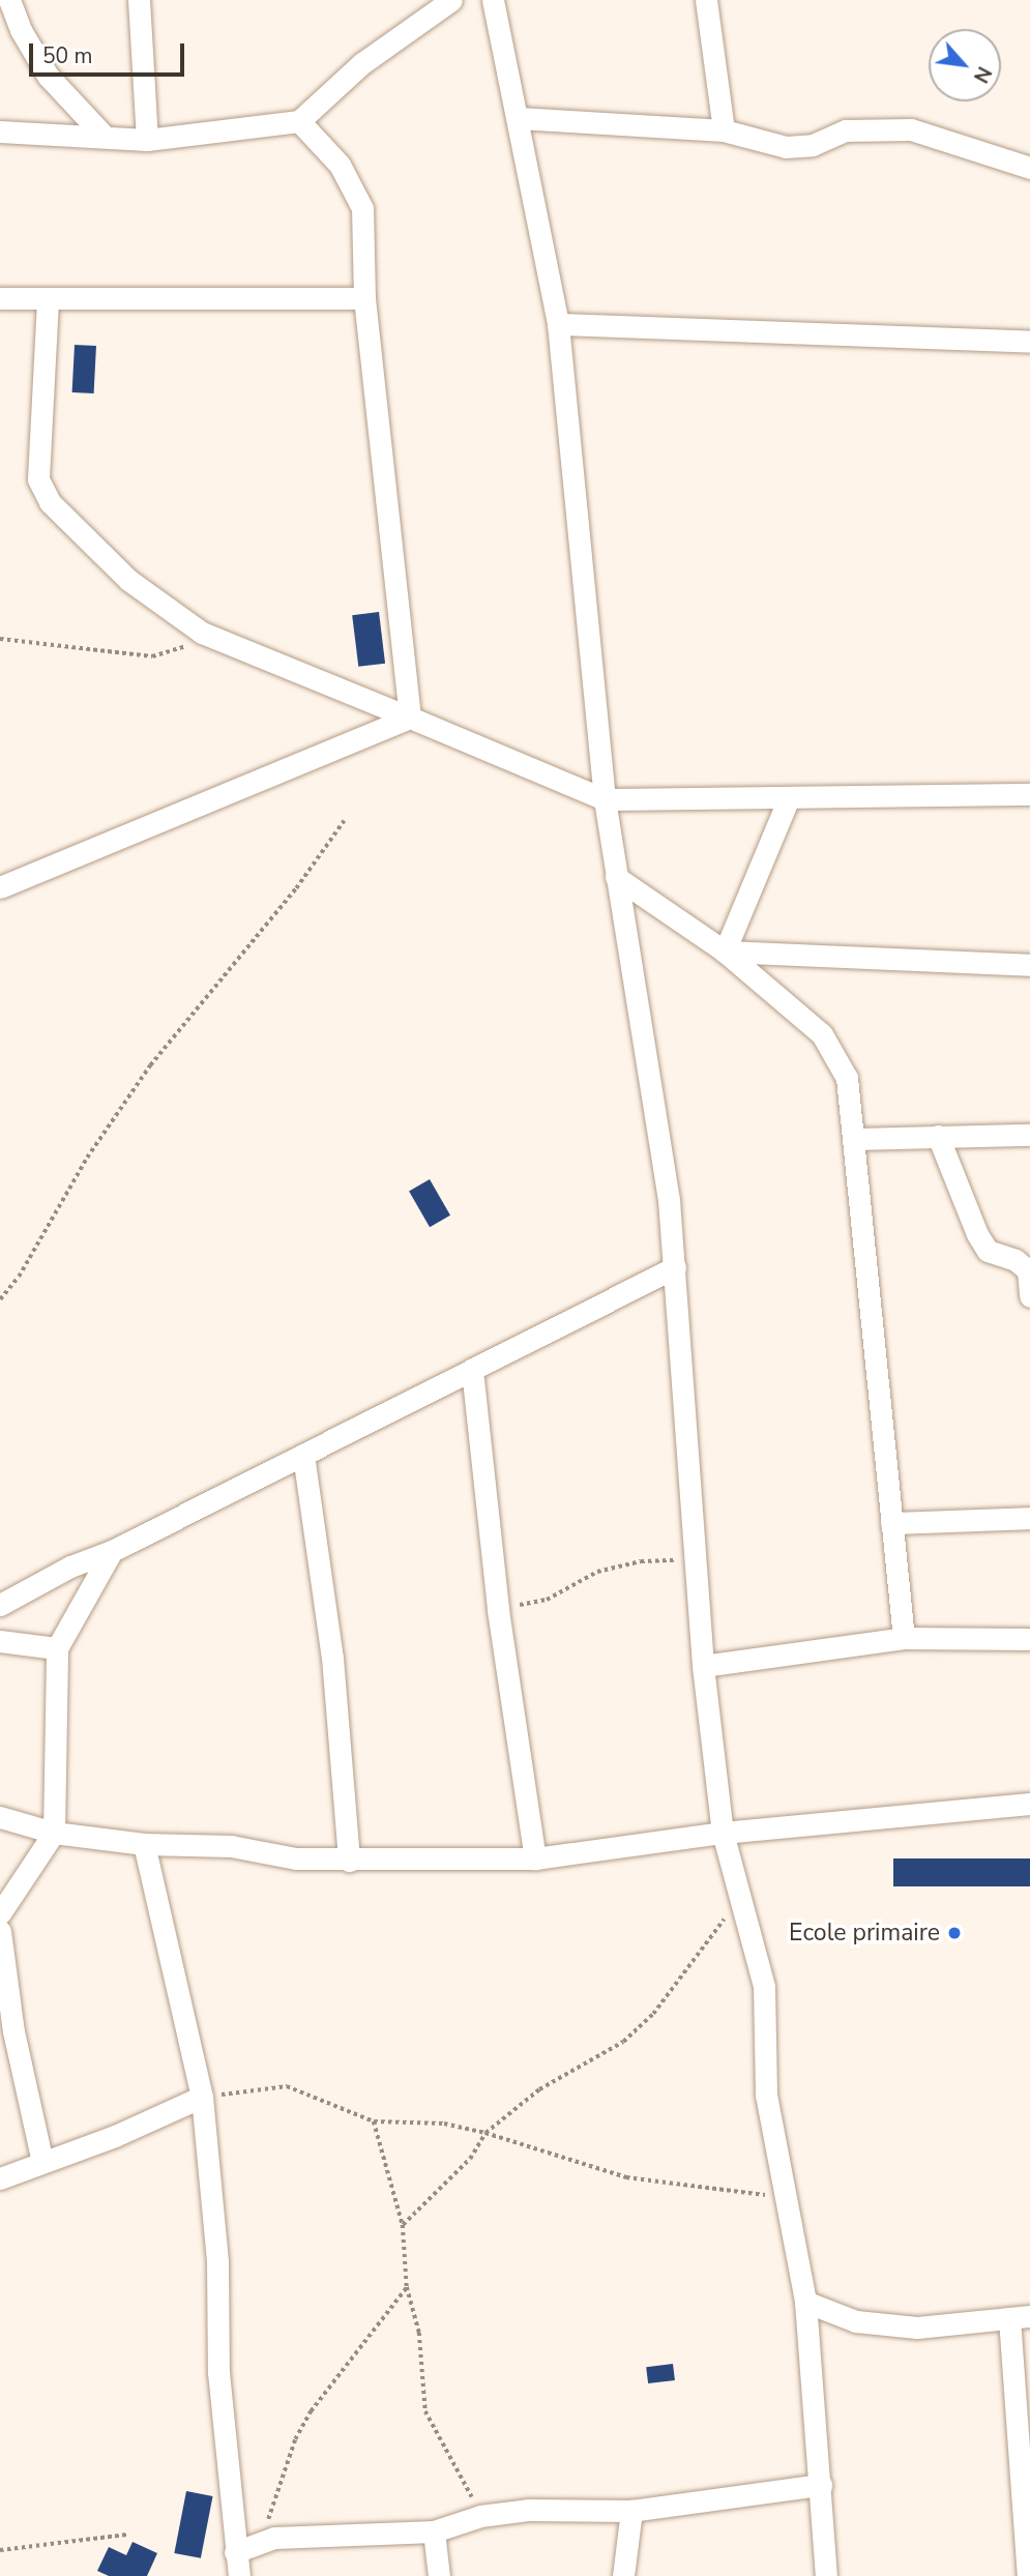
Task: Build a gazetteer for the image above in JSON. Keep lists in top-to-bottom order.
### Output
{
  "places": ["Ecole primaire"],
  "scale_bar": "50 m",
  "north": "bottom right"
}
